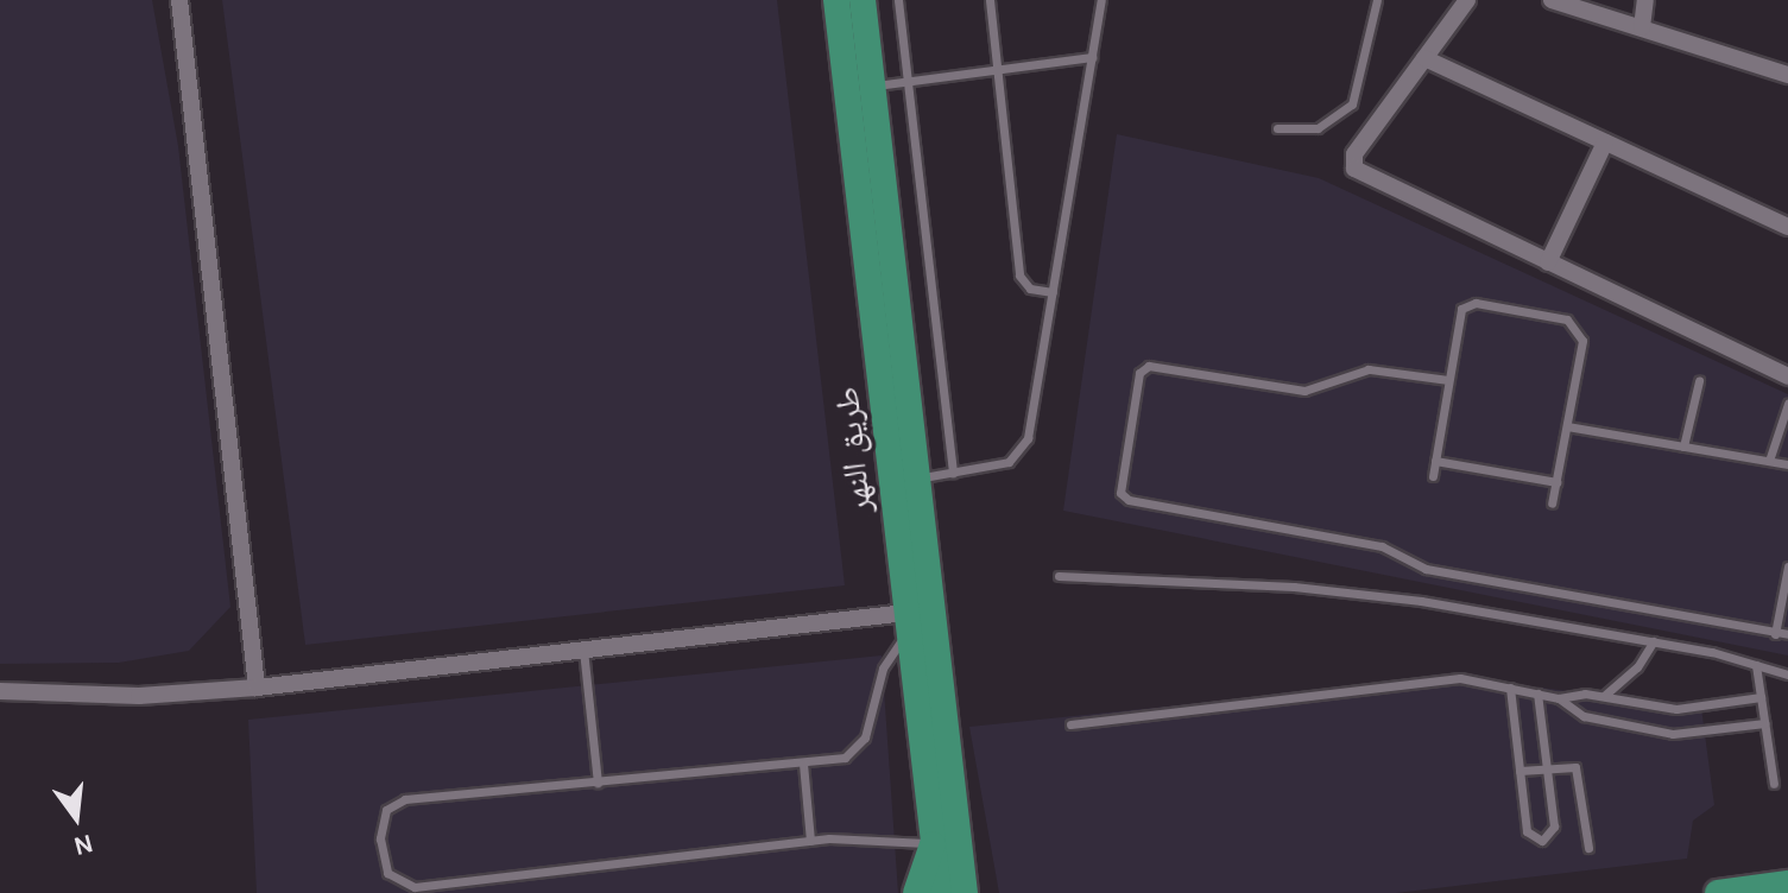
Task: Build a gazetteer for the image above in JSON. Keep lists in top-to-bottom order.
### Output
{
  "streets": {
    "main road": ["طريق النهر"]
  },
  "north": "bottom"
}
